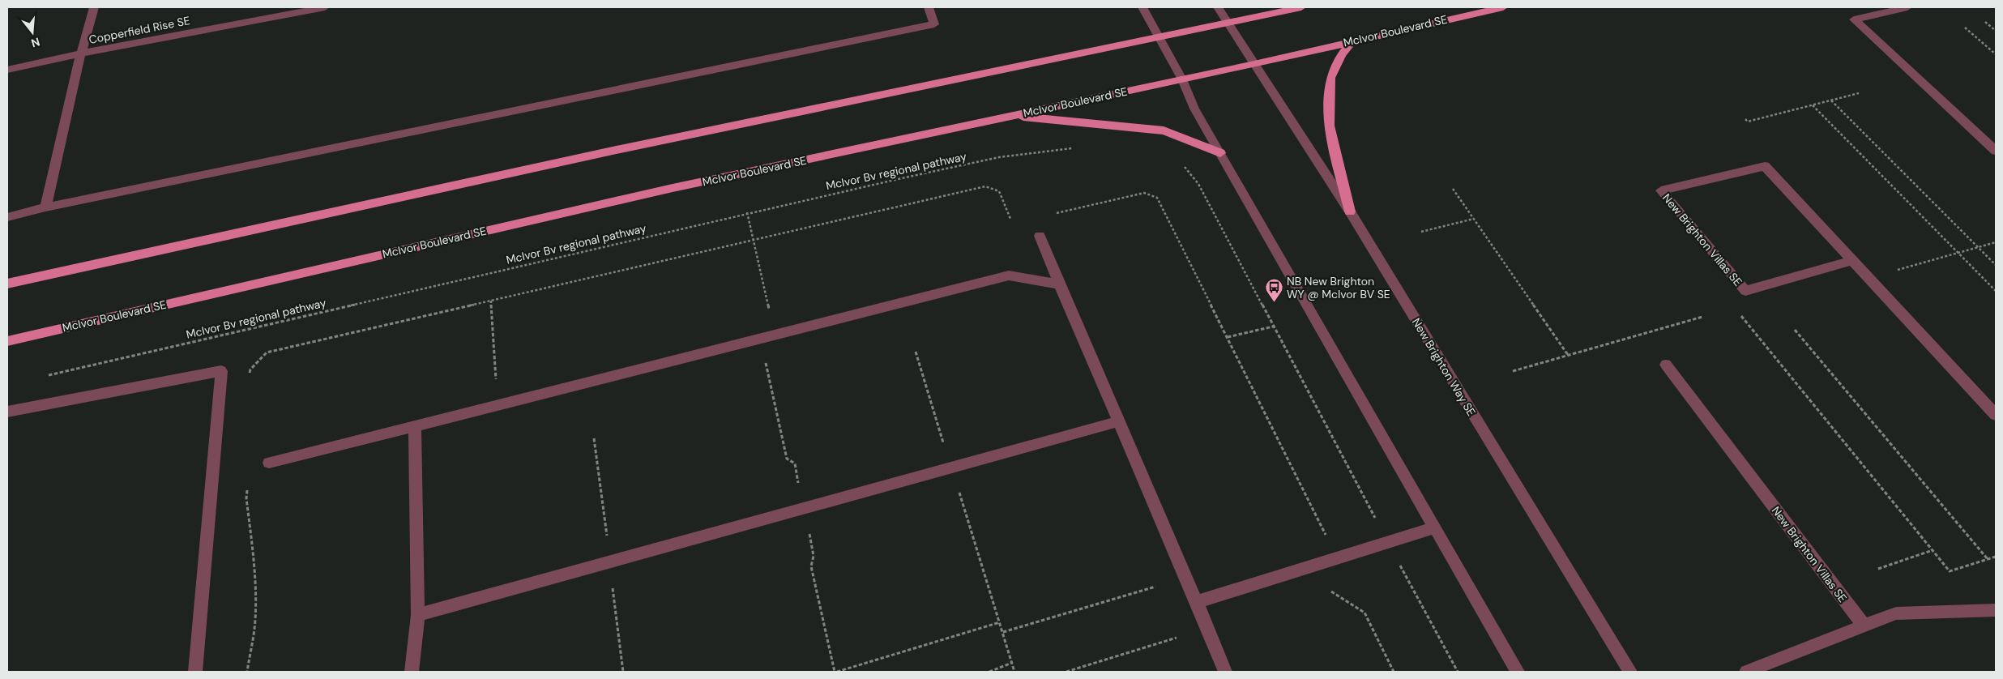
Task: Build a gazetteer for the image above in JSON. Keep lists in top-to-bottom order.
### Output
{
  "streets": {
    "main road": ["McIvor Boulevard SE"],
    "street": ["Copperfield Rise SE", "New Brighton Villas SE", "New Brighton Way SE"],
    "path": ["McIvor Bv regional pathway"]
  },
  "crossings": [
    ["McIvor Boulevard SE", "New Brighton Way SE"]
  ],
  "places": {
    "bus stop": ["NB New Brighton WY @ McIvor BV SE"]
  },
  "north": "bottom"
}
